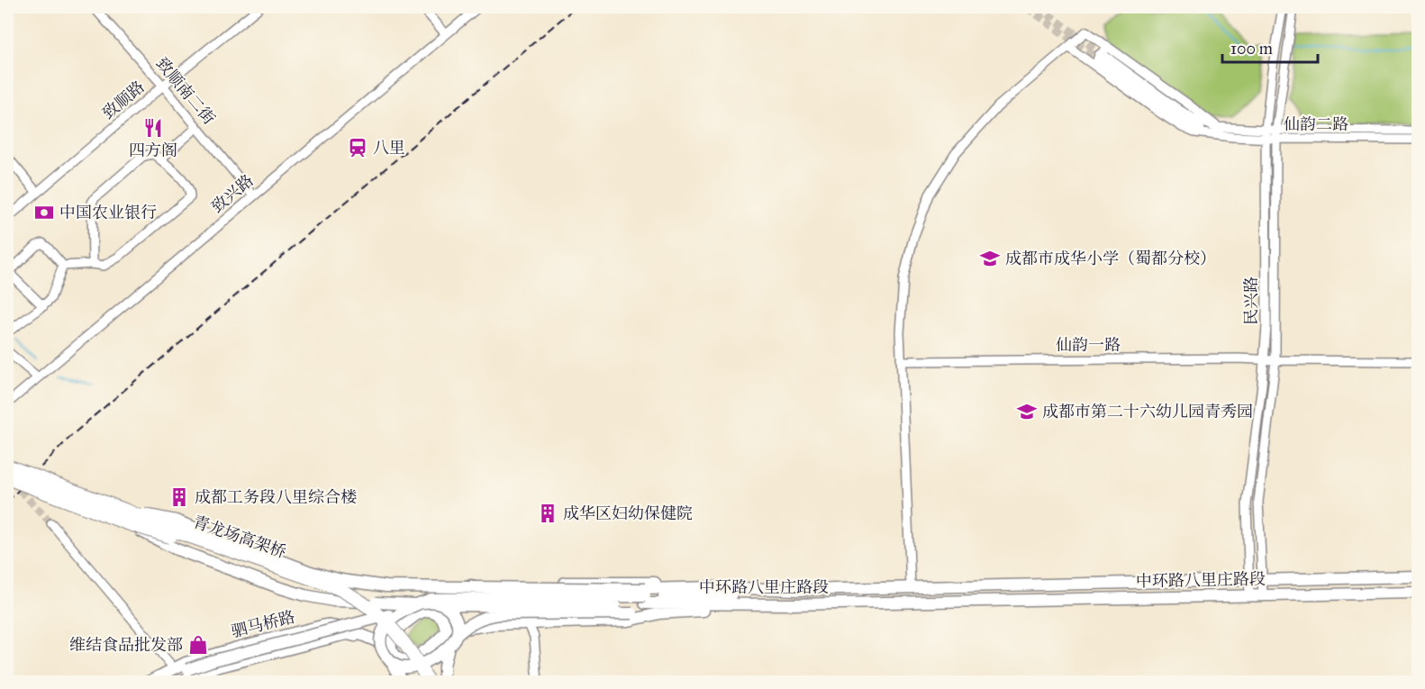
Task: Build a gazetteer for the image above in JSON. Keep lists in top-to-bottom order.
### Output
{
  "streets": {
    "highway": ["青龙场高架桥"],
    "main road": ["中环路八里庄路段", "驷马桥路"],
    "street": [
      "致顺南二街",
      "致顺路",
      "仙韵二路",
      "致兴路",
      "民兴路",
      "仙韵一路"
    ]
  },
  "crossings": [
    ["致顺南二街", "致顺路"],
    ["致顺南二街", "致兴路"],
    ["仙韵二路", "民兴路"],
    ["民兴路", "仙韵一路"],
    ["民兴路", "中环路八里庄路段"],
    ["青龙场高架桥", "中环路八里庄路段"]
  ],
  "places": {
    "restaurant": ["四方阁"],
    "station": ["八里"],
    "bank": ["中国农业银行"],
    "school or university": ["成都市成华小学（蜀都分校）", "成都市第二十六幼儿园青秀园"],
    "building": ["成都工务段八里综合楼", "成华区妇幼保健院"],
    "shop": ["维结食品批发部"]
  },
  "scale_bar": "100 m"
}
